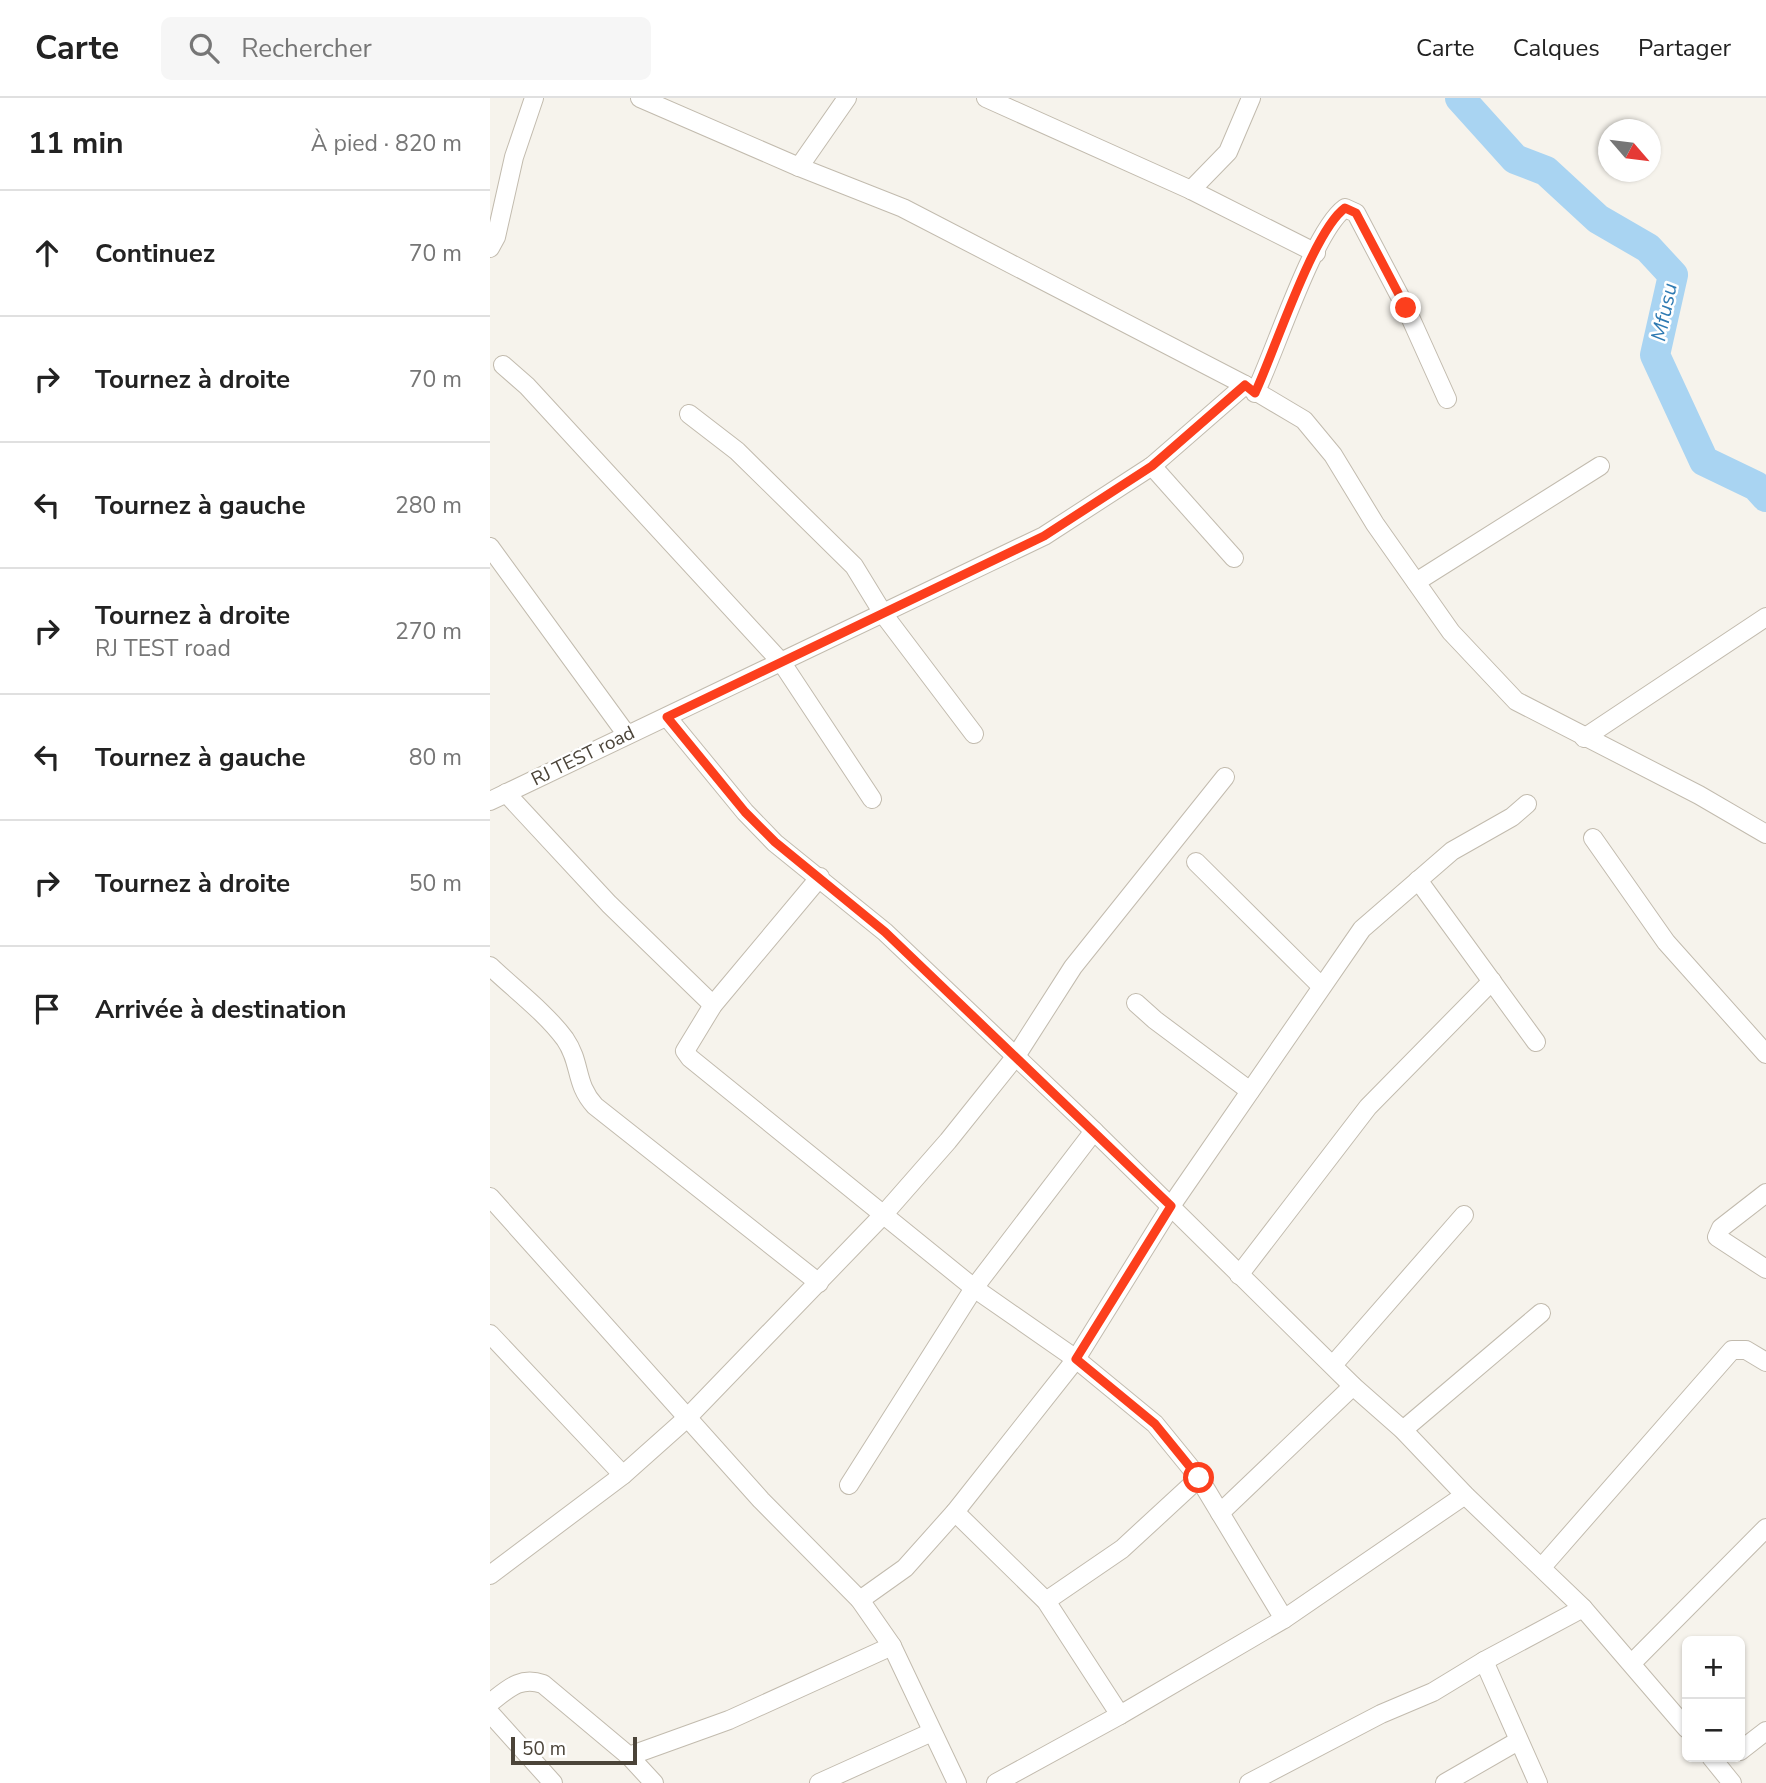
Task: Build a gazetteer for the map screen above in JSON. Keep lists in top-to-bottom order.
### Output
{
  "streets": {
    "street": ["RJ TEST road"]
  },
  "water": ["Mfusu"],
  "scale_bar": "50 m",
  "north": "bottom right",
  "page": {
    "header": "Carte",
    "search": "Rechercher",
    "nav": ["Carte", "Calques", "Partager"],
    "heading": ["11 min", "À pied · 820 m"],
    "list": [
      ["Continuez", "70 m"],
      ["Tournez à droite", "70 m"],
      ["Tournez à gauche", "280 m"],
      ["Tournez à droite", "RJ TEST road", "270 m"],
      ["Tournez à gauche", "80 m"],
      ["Tournez à droite", "50 m"],
      "Arrivée à destination"
    ],
    "map_buttons": ["+", "−"],
    "scale": "50 m"
  }
}
